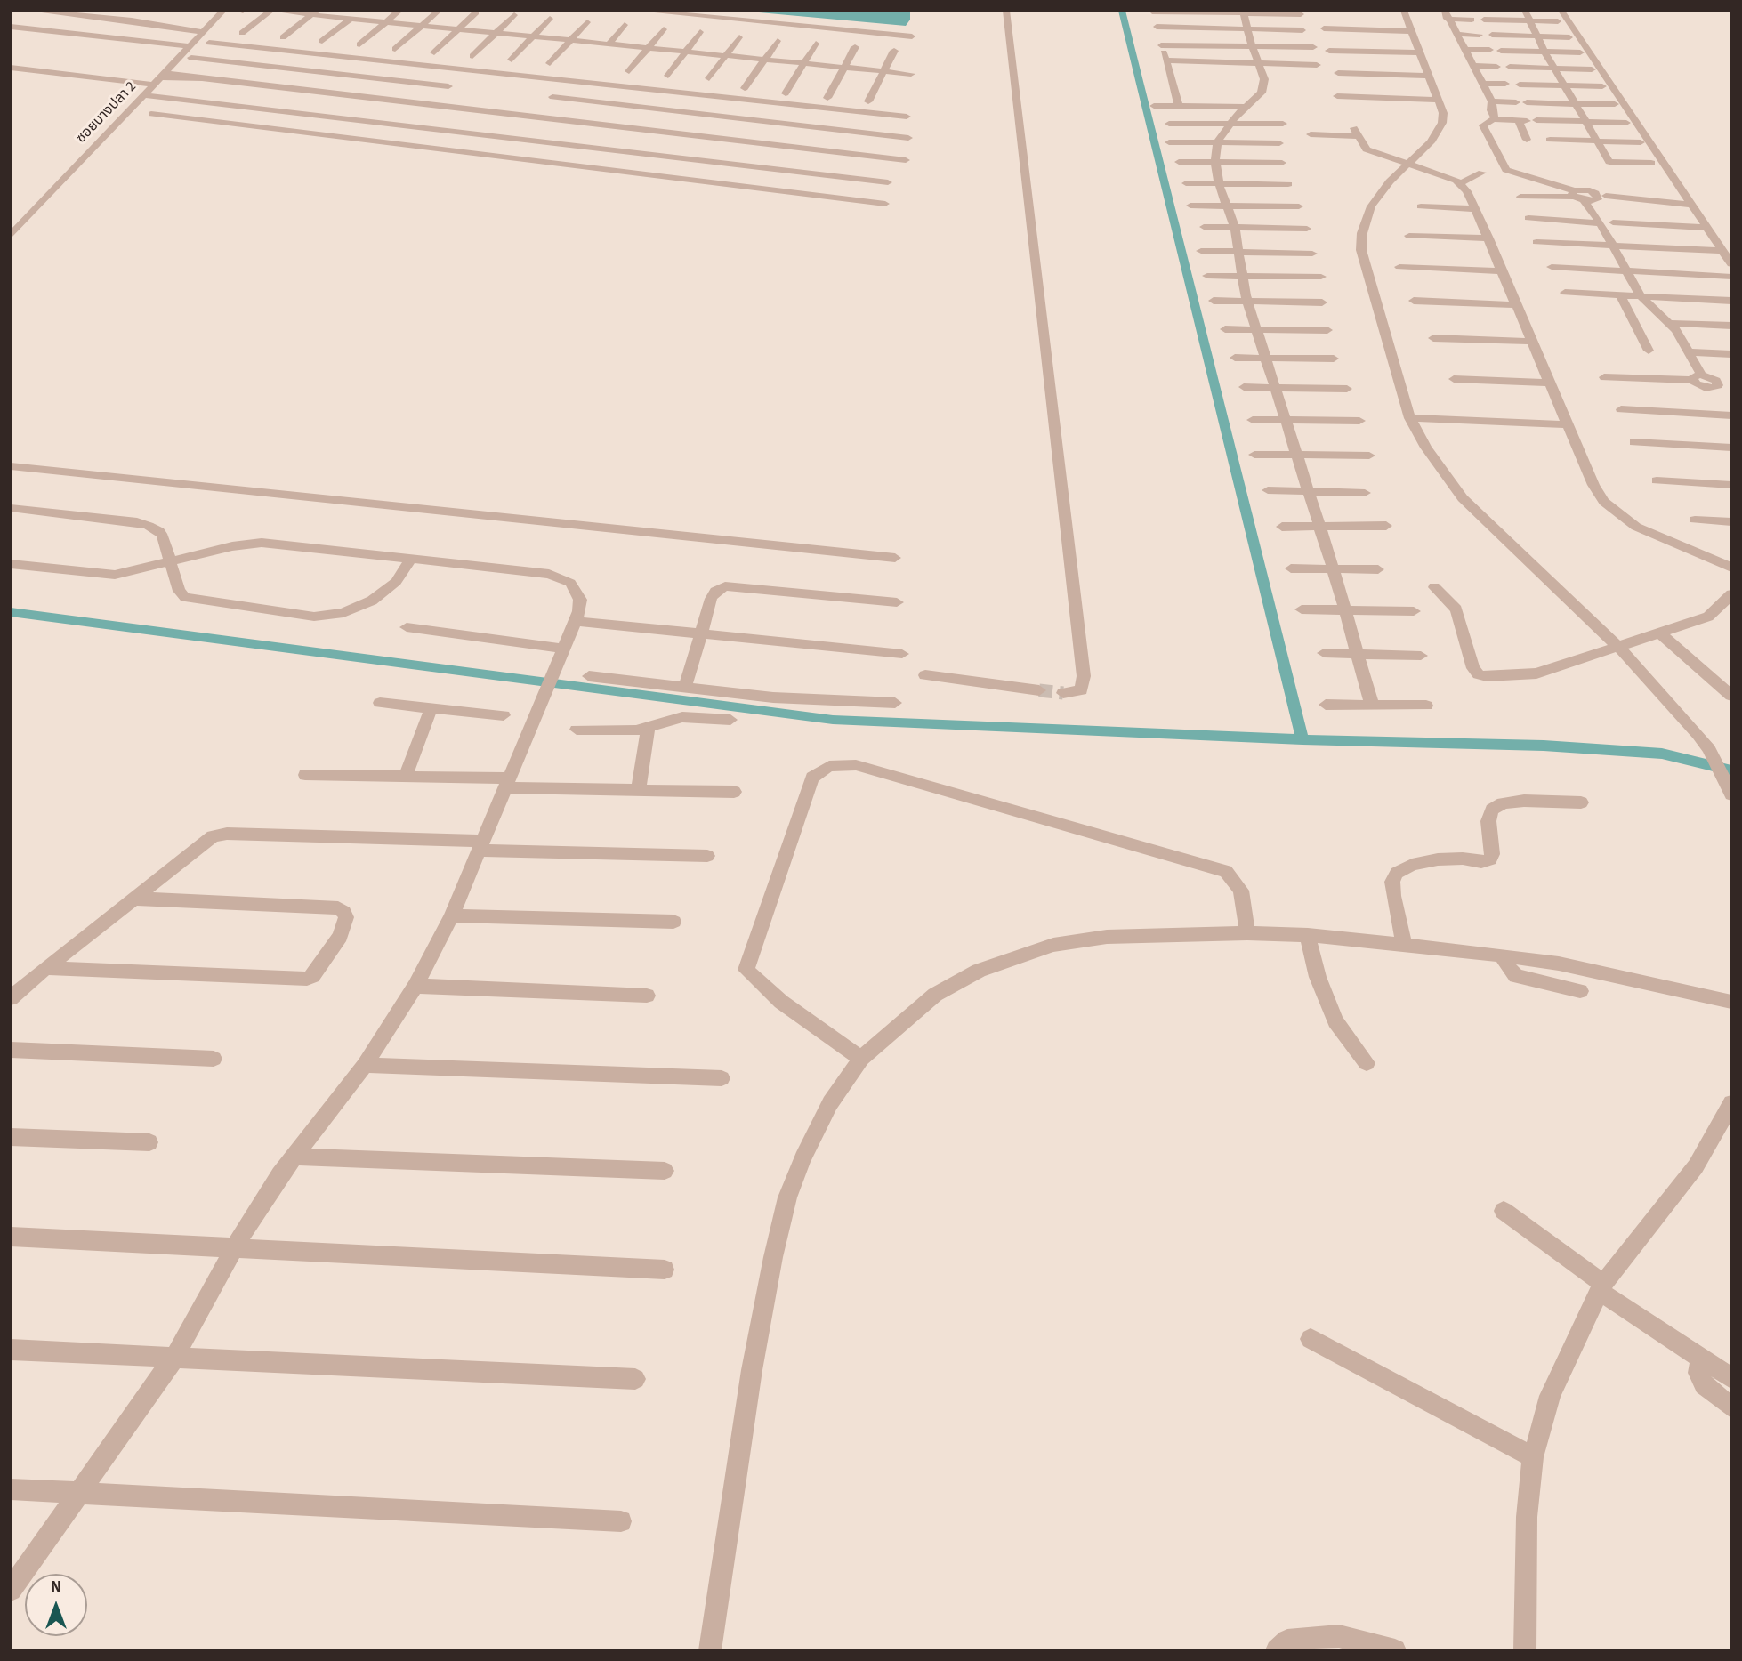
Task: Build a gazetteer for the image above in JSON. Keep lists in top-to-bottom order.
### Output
{
  "streets": {
    "street": ["ซอยบางปลา 2"]
  },
  "north": "top"
}
